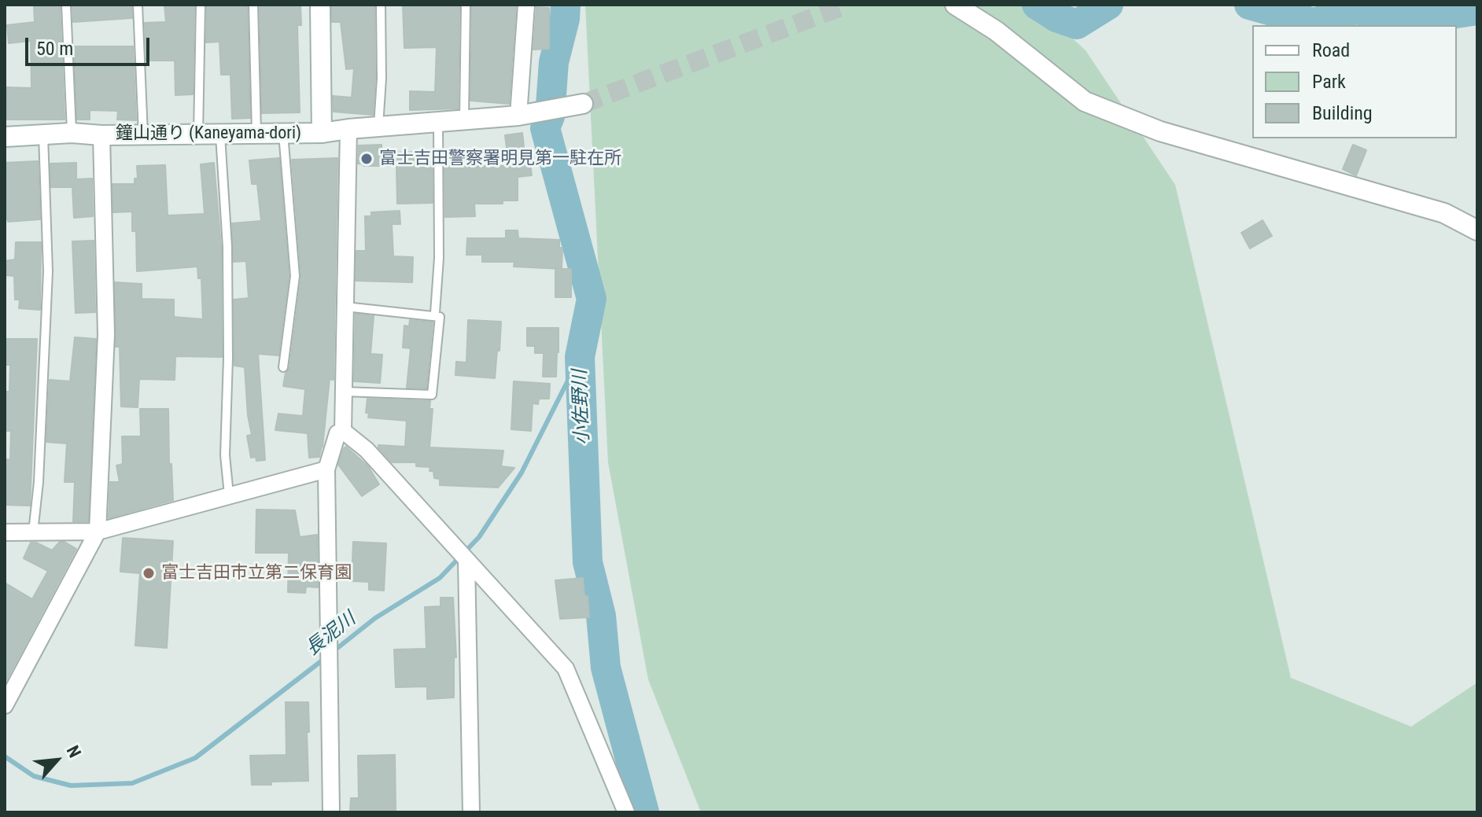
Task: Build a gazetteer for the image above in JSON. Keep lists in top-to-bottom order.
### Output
{
  "streets": {
    "street": ["鐘山通り (Kaneyama-dori)"]
  },
  "water": ["小佐野川", "長泥川"],
  "places": ["富士吉田警察署明見第一駐在所", "富士吉田市立第二保育園"],
  "legend": ["Road", "Park", "Building"],
  "scale_bar": "50 m",
  "north": "top right"
}
